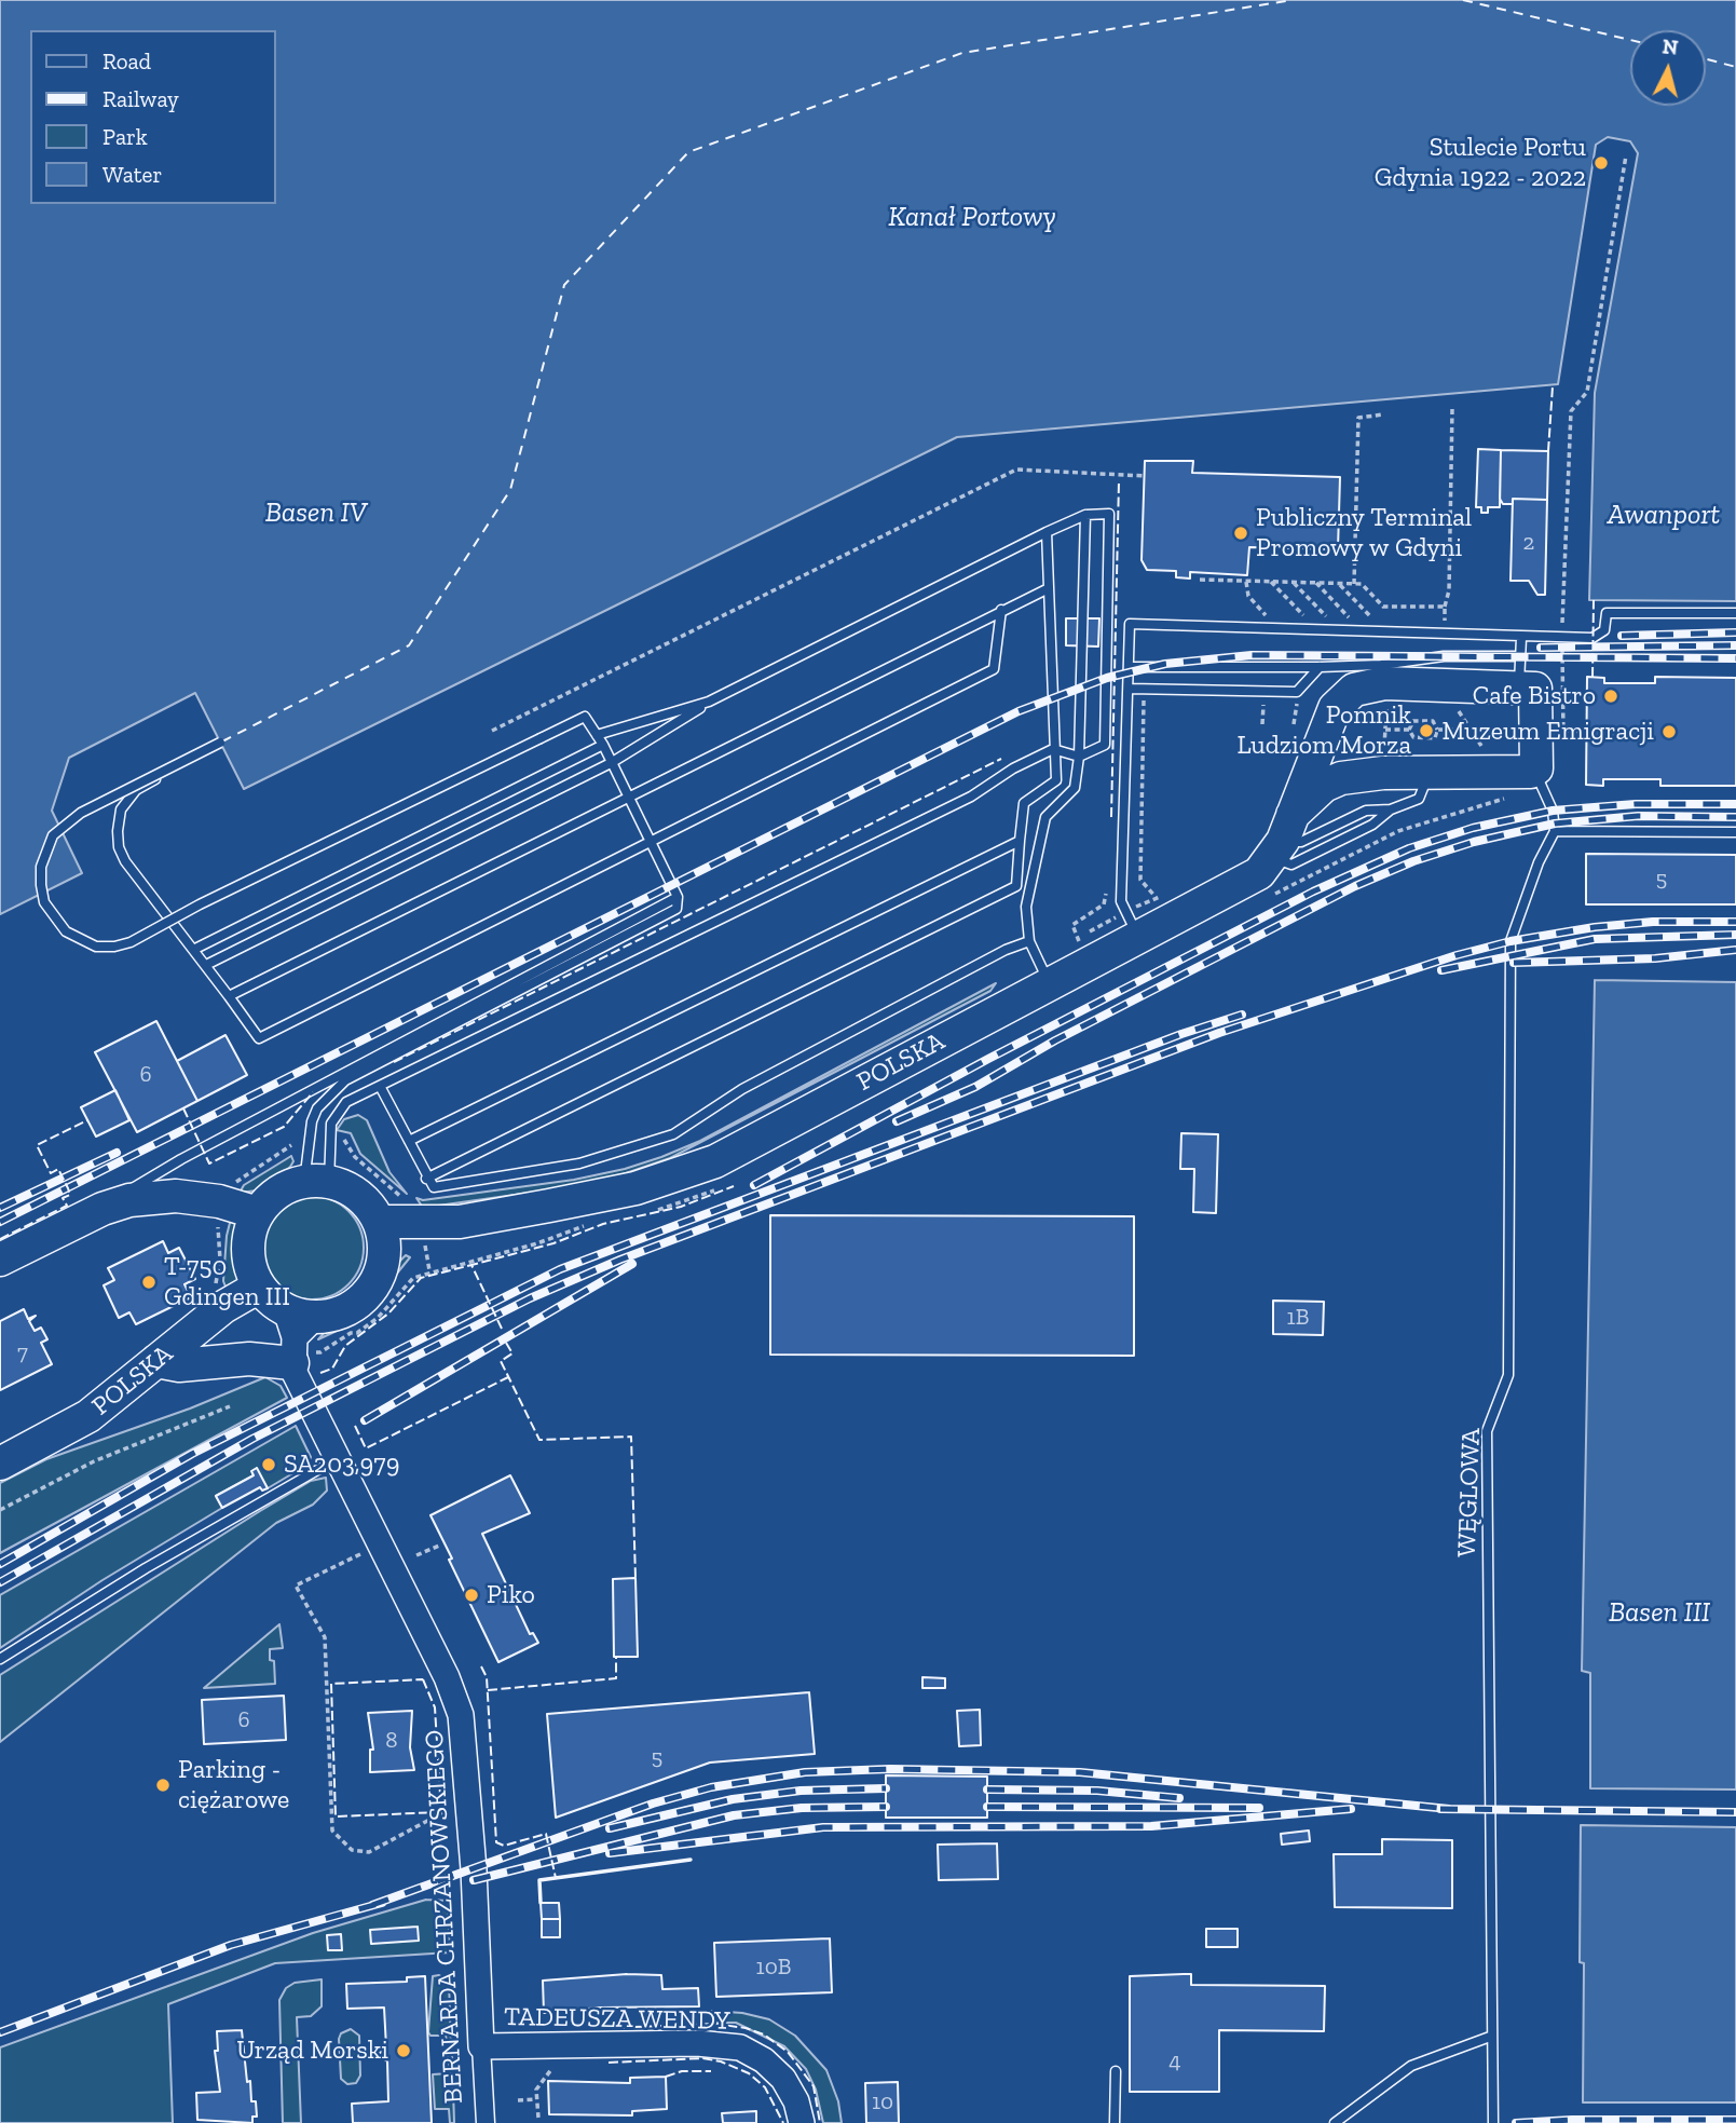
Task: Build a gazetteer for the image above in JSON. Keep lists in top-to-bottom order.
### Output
{
  "streets": {
    "highway": ["POLSKA"],
    "street": ["BERNARDA CHRZANOWSKIEGO", "TADEUSZA WENDY"],
    "lane": ["WĘGLOWA"]
  },
  "crossings": [
    ["POLSKA", "BERNARDA CHRZANOWSKIEGO"],
    ["BERNARDA CHRZANOWSKIEGO", "TADEUSZA WENDY"]
  ],
  "water": [
    "Kanał Portowy",
    "Basen IV",
    "Awanport",
    "Basen III"
  ],
  "places": [
    "Stulecie Portu Gdynia 1922 - 2022",
    "Publiczny Terminal Promowy w Gdyni",
    "Cafe Bistro",
    "Pomnik Ludziom Morza",
    "Muzeum Emigracji",
    "T-750 Gdingen III",
    "SA203,979",
    "Piko",
    "Parking - ciężarowe",
    "Urząd Morski"
  ],
  "house_numbers": [
    "2",
    "5",
    "6",
    "1B",
    "7",
    "6",
    "8",
    "5",
    "10B",
    "4",
    "10"
  ],
  "legend": [
    "Road",
    "Railway",
    "Park",
    "Water"
  ],
  "north": "top"
}
